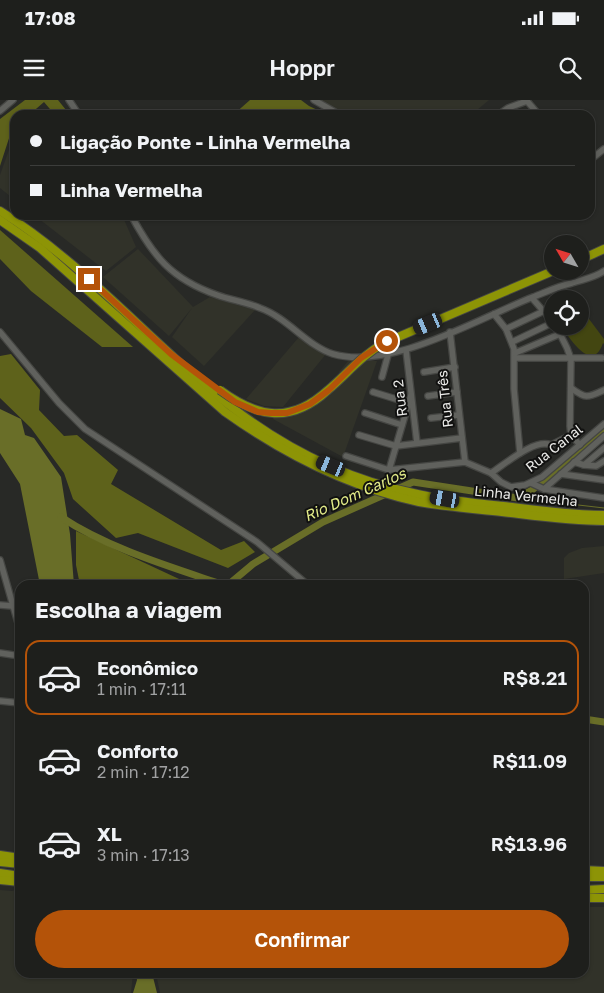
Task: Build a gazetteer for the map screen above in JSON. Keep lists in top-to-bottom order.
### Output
{
  "streets": {
    "highway": ["Linha Vermelha"],
    "street": ["Rua 2", "Rua Três", "Rua Canal"]
  },
  "crossings": [
    ["Rua Três", "Rua Canal"]
  ],
  "water": ["Rio Dom Carlos"],
  "north": "top left",
  "page": {
    "status": "17:08",
    "header": "Hoppr",
    "banner": ["Ligação Ponte - Linha Vermelha", "Linha Vermelha"],
    "heading": "Escolha a viagem",
    "list": [
      {
        "name": "Econômico",
        "note": "1 min · 17:11",
        "value": "R$8.21"
      },
      {
        "name": "Conforto",
        "note": "2 min · 17:12",
        "value": "R$11.09"
      },
      {
        "name": "XL",
        "note": "3 min · 17:13",
        "value": "R$13.96"
      }
    ],
    "buttons": "Confirmar"
  }
}
